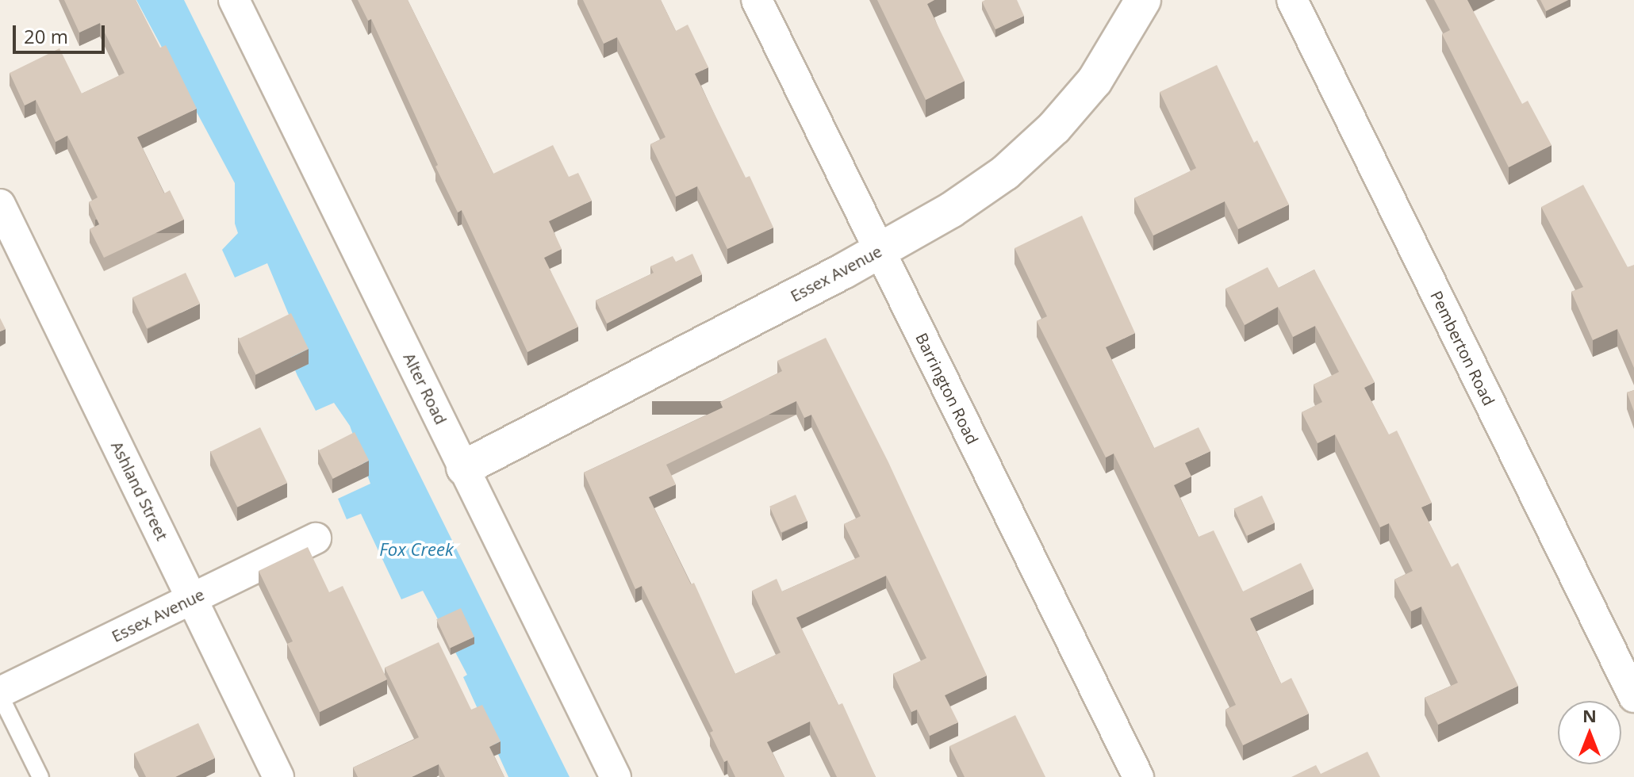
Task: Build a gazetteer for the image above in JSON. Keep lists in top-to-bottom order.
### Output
{
  "streets": {
    "street": [
      "Essex Avenue",
      "Pemberton Road",
      "Alter Road",
      "Barrington Road",
      "Ashland Street"
    ]
  },
  "crossings": [
    ["Essex Avenue", "Alter Road"],
    ["Essex Avenue", "Barrington Road"],
    ["Essex Avenue", "Ashland Street"]
  ],
  "water": ["Fox Creek"],
  "scale_bar": "20 m",
  "north": "top"
}
